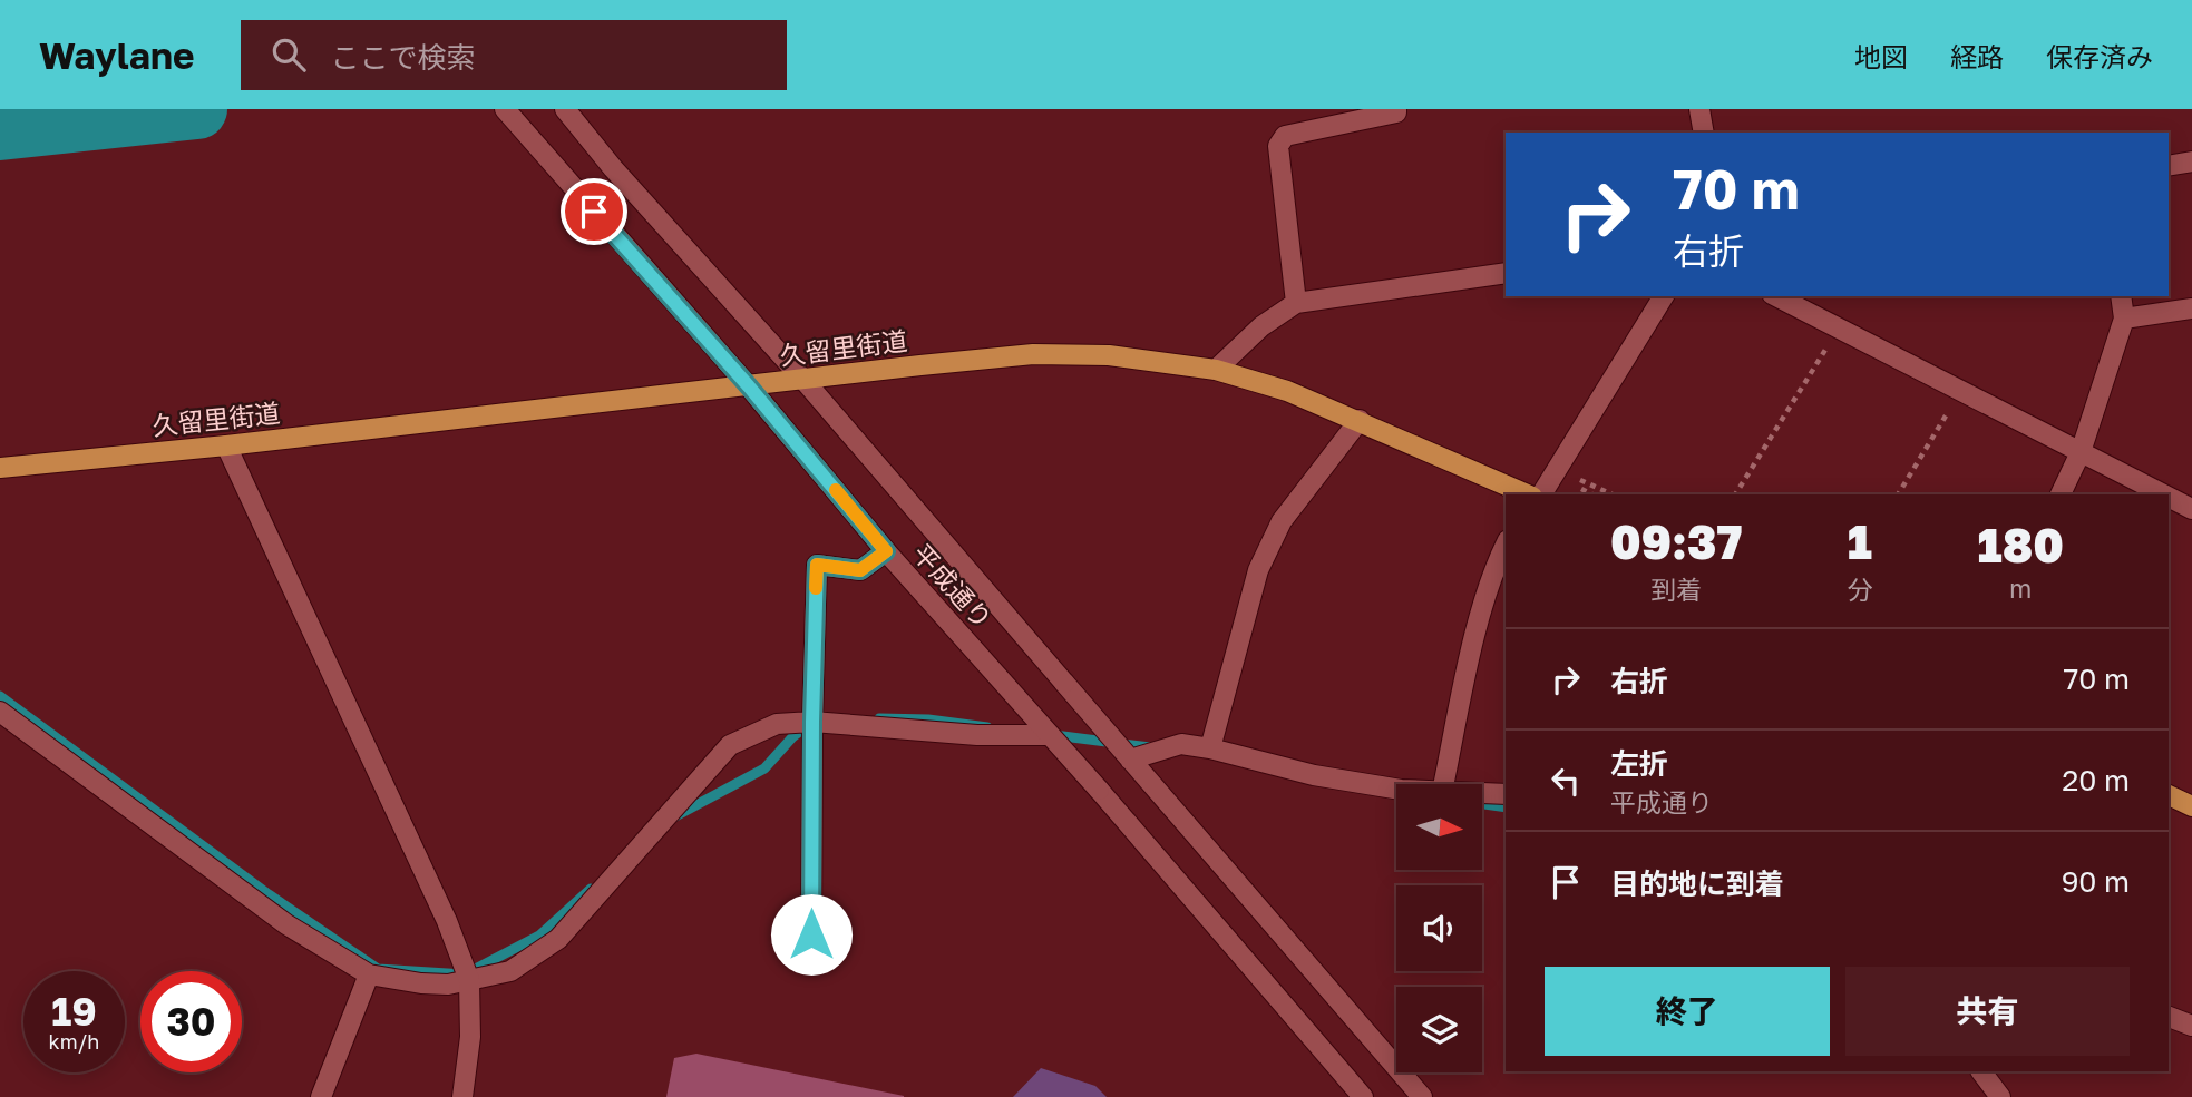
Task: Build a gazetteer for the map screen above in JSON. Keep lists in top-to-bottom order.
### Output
{
  "streets": {
    "main road": ["久留里街道"],
    "street": ["平成通り"]
  },
  "crossings": [
    ["久留里街道", "平成通り"]
  ],
  "north": "right",
  "page": {
    "header": "Waylane",
    "search": "ここで検索",
    "nav": ["地図", "経路", "保存済み"],
    "turn": ["70 m", "右折"],
    "eta": [
      "09:37",
      "到着",
      "1",
      "分",
      "180",
      "m"
    ],
    "list": [
      {
        "name": "右折",
        "value": "70 m"
      },
      {
        "name": "左折",
        "note": "平成通り",
        "value": "20 m"
      },
      {
        "name": "目的地に到着",
        "value": "90 m"
      }
    ],
    "buttons": ["終了", "共有"],
    "speed": "19 km/h",
    "limit": "30"
  }
}
